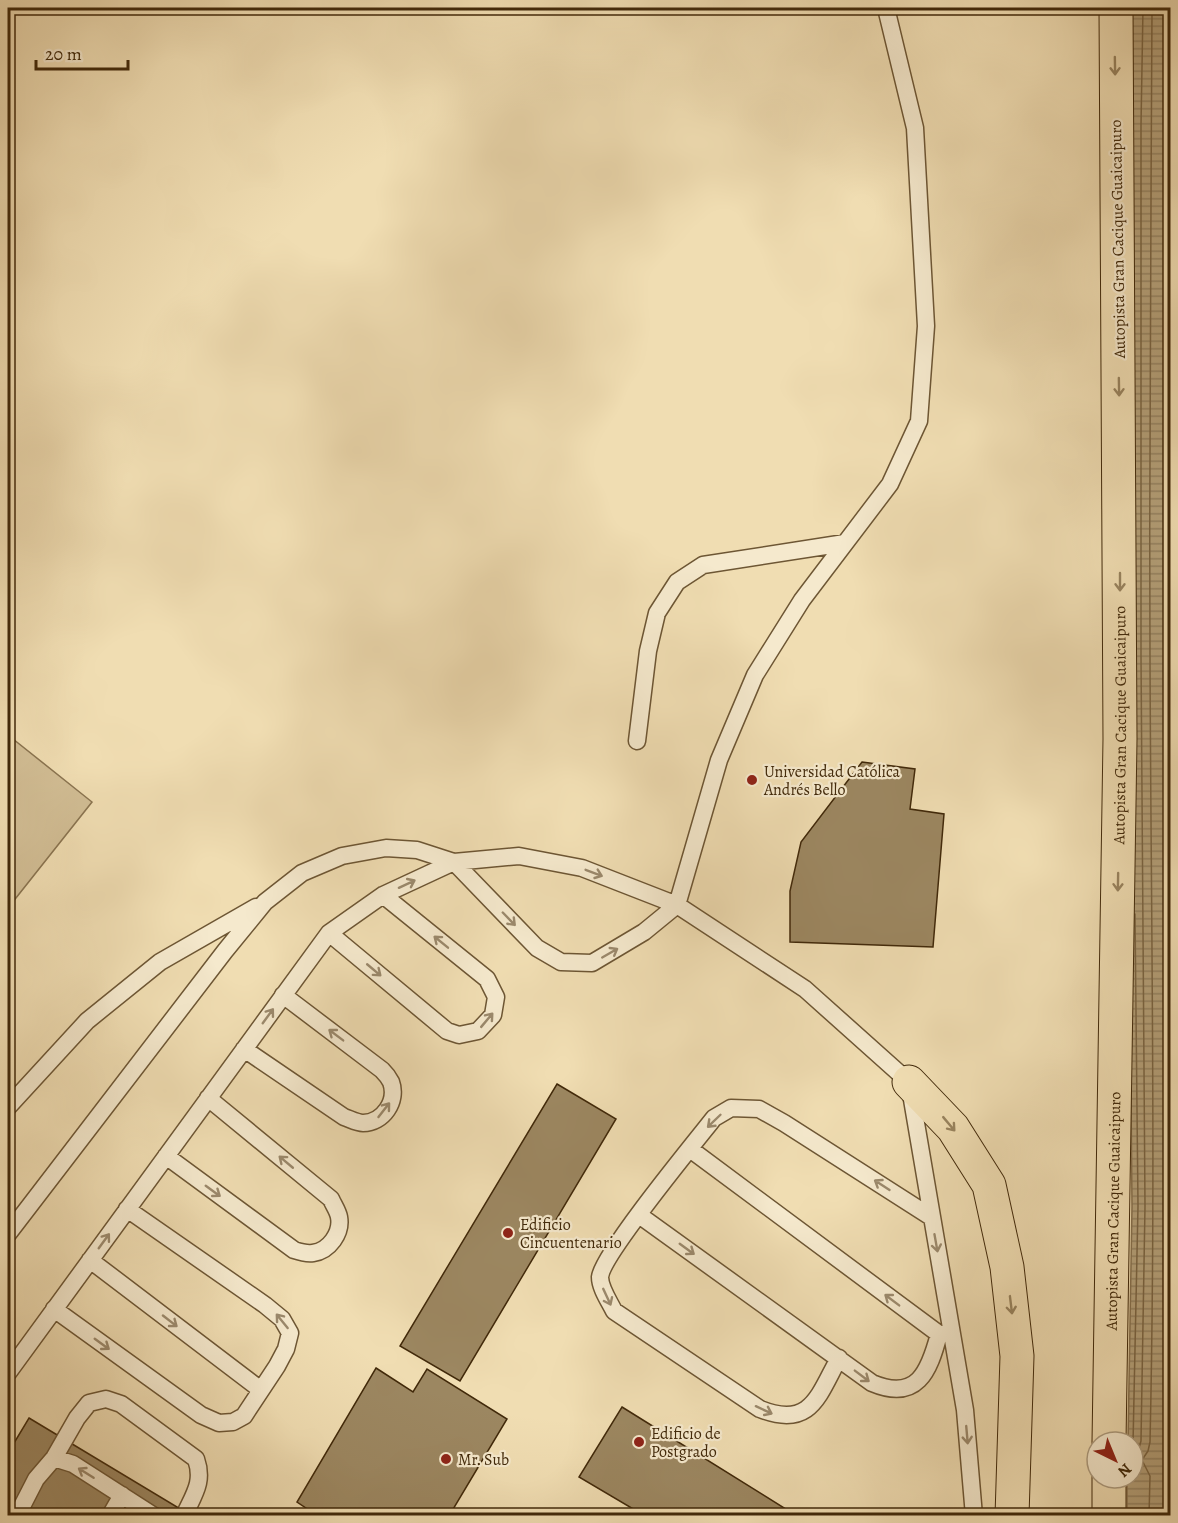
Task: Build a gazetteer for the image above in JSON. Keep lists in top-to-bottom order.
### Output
{
  "streets": {
    "highway": ["Autopista Gran Cacique Guaicaipuro"]
  },
  "one_way": ["Autopista Gran Cacique Guaicaipuro"],
  "places": [
    "Universidad Católica Andrés Bello",
    "Edificio Cincuentenario",
    "Edificio de Postgrado",
    "Mr. Sub"
  ],
  "scale_bar": "20 m",
  "north": "bottom right"
}
